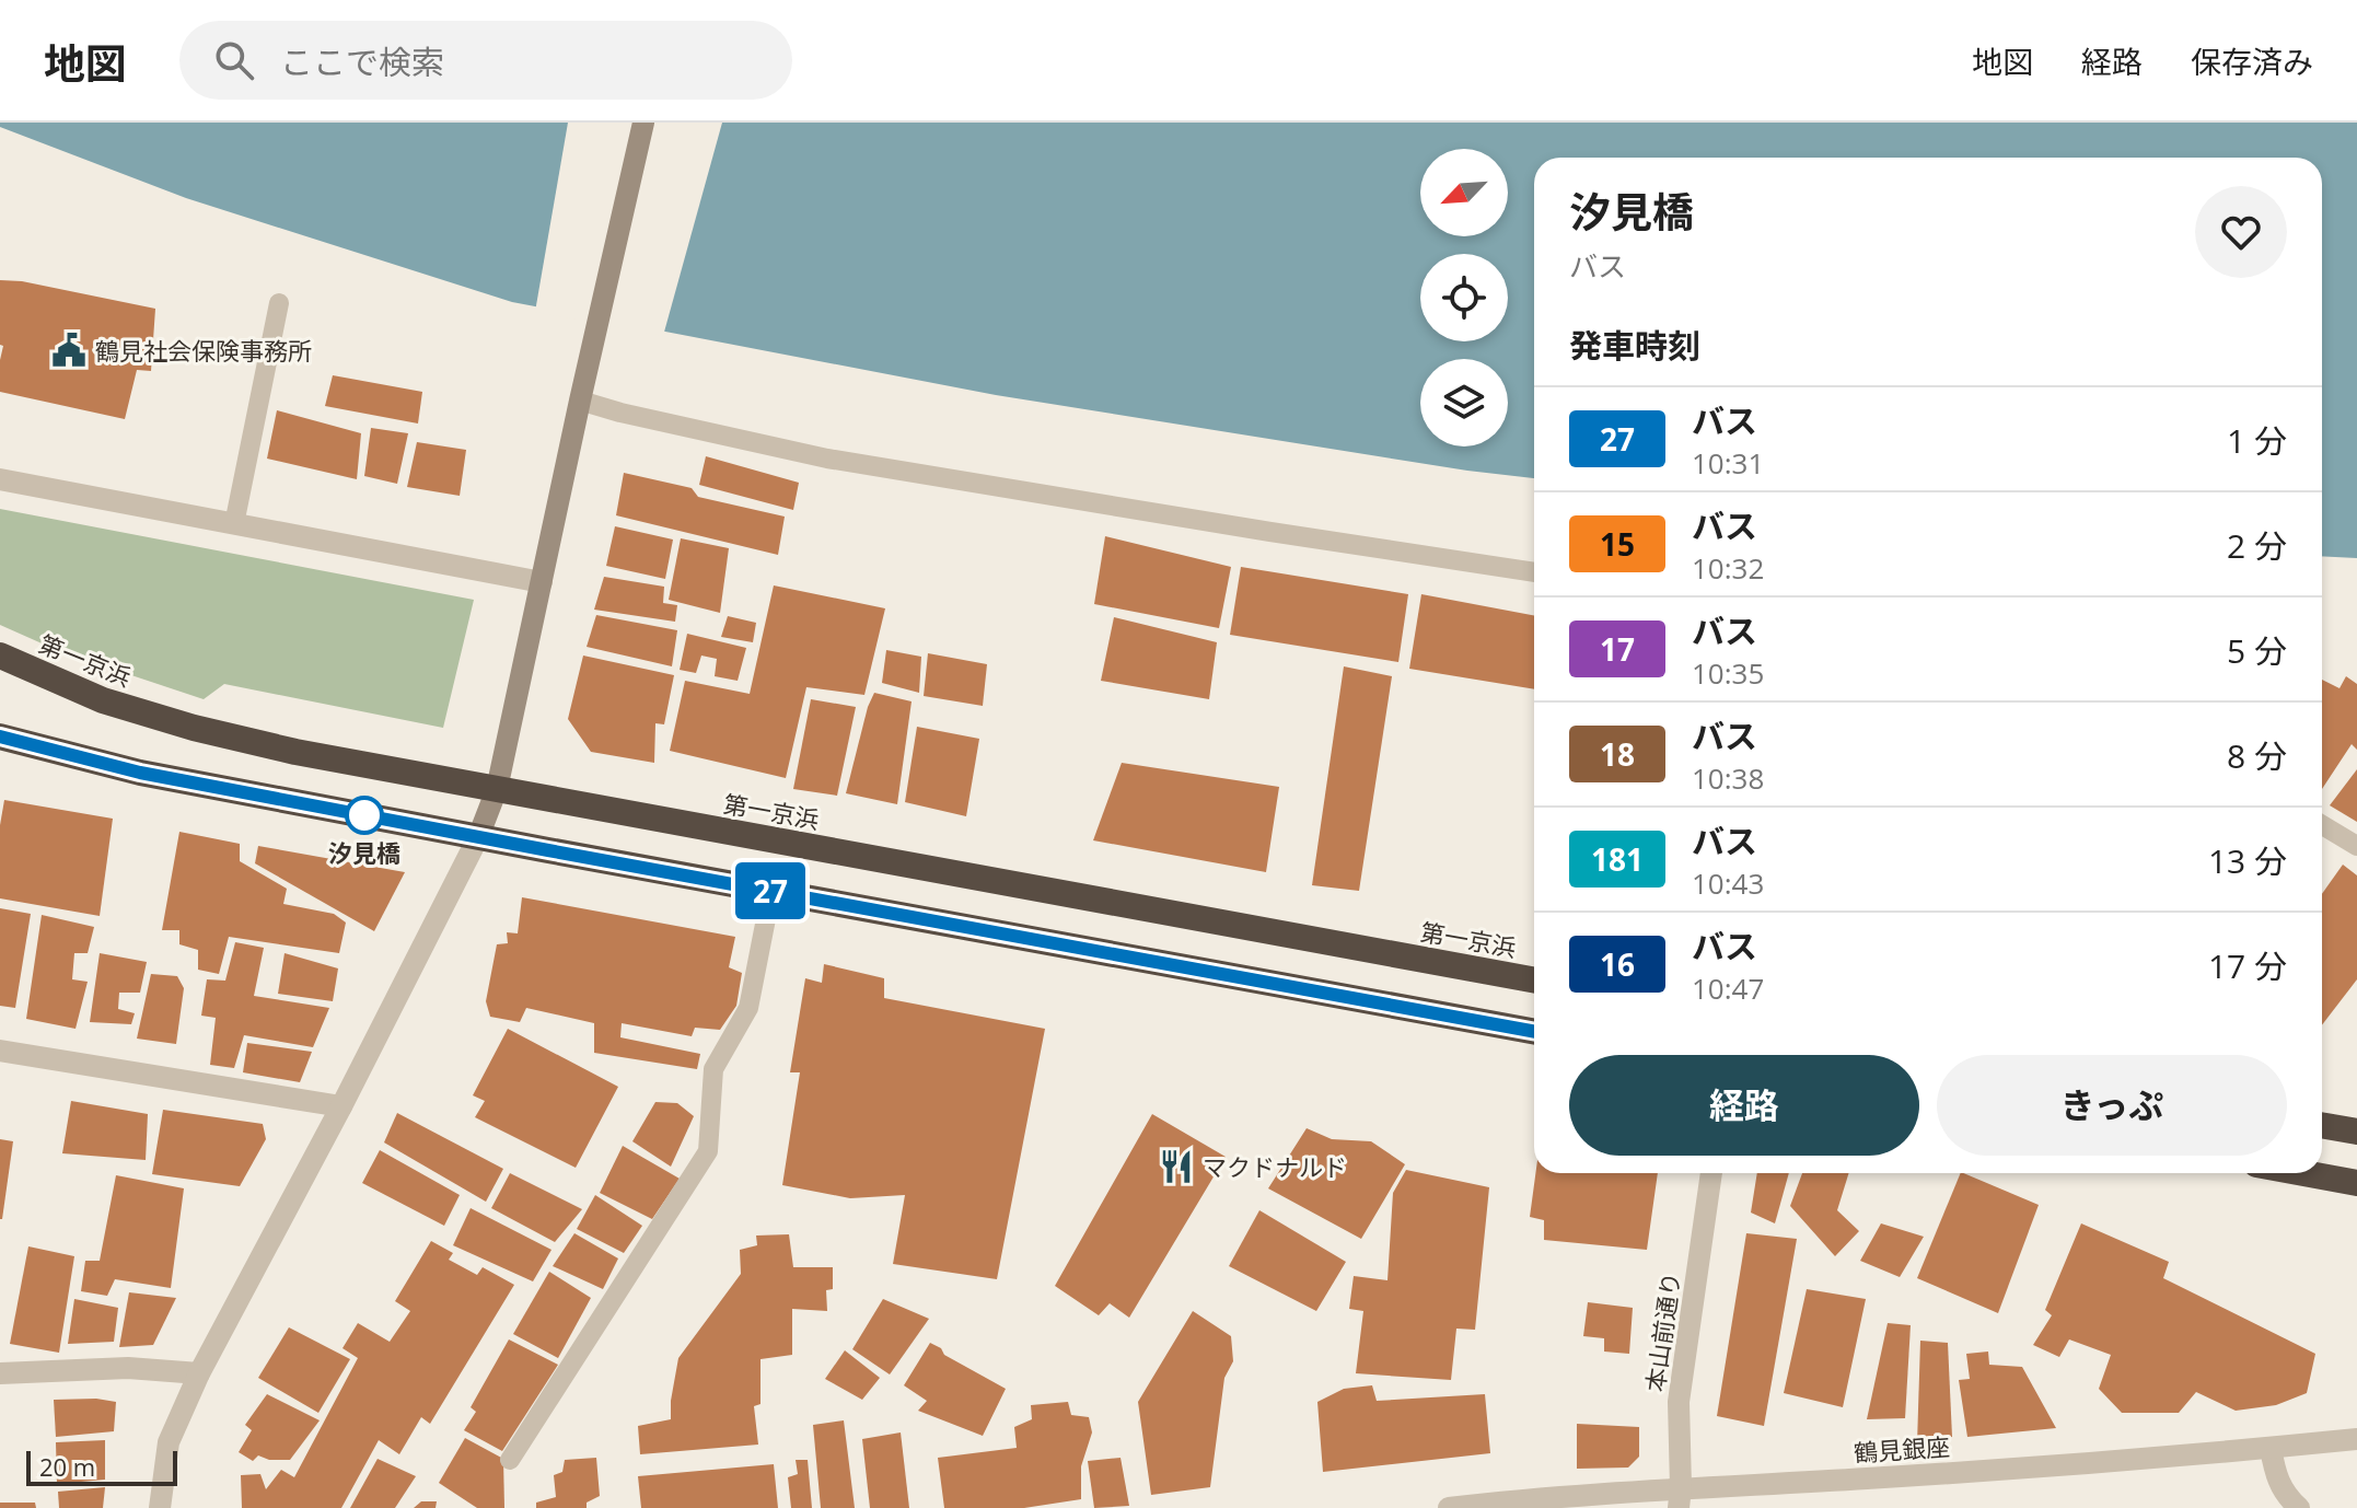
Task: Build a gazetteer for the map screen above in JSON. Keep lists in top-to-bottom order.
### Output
{
  "streets": {
    "highway": ["第一京浜"],
    "street": ["本山前通り", "鶴見銀座"]
  },
  "crossings": [
    ["本山前通り", "鶴見銀座"]
  ],
  "places": {
    "public building": ["鶴見社会保険事務所"],
    "other": ["汐見橋"],
    "restaurant": ["マクドナルド"]
  },
  "lines": ["bus line 27"],
  "scale_bar": "20 m",
  "north": "bottom left",
  "page": {
    "header": "地図",
    "search": "ここで検索",
    "nav": ["地図", "経路", "保存済み"],
    "on_map": "27",
    "heading": [
      ["汐見橋", "バス"],
      "発車時刻"
    ],
    "list": [
      {
        "mark": "27",
        "name": "バス",
        "note": "10:31",
        "value": "1 分"
      },
      {
        "mark": "15",
        "name": "バス",
        "note": "10:32",
        "value": "2 分"
      },
      {
        "mark": "17",
        "name": "バス",
        "note": "10:35",
        "value": "5 分"
      },
      {
        "mark": "18",
        "name": "バス",
        "note": "10:38",
        "value": "8 分"
      },
      {
        "mark": "181",
        "name": "バス",
        "note": "10:43",
        "value": "13 分"
      },
      {
        "mark": "16",
        "name": "バス",
        "note": "10:47",
        "value": "17 分"
      }
    ],
    "buttons": ["経路", "きっぷ"],
    "scale": "20 m"
  }
}
